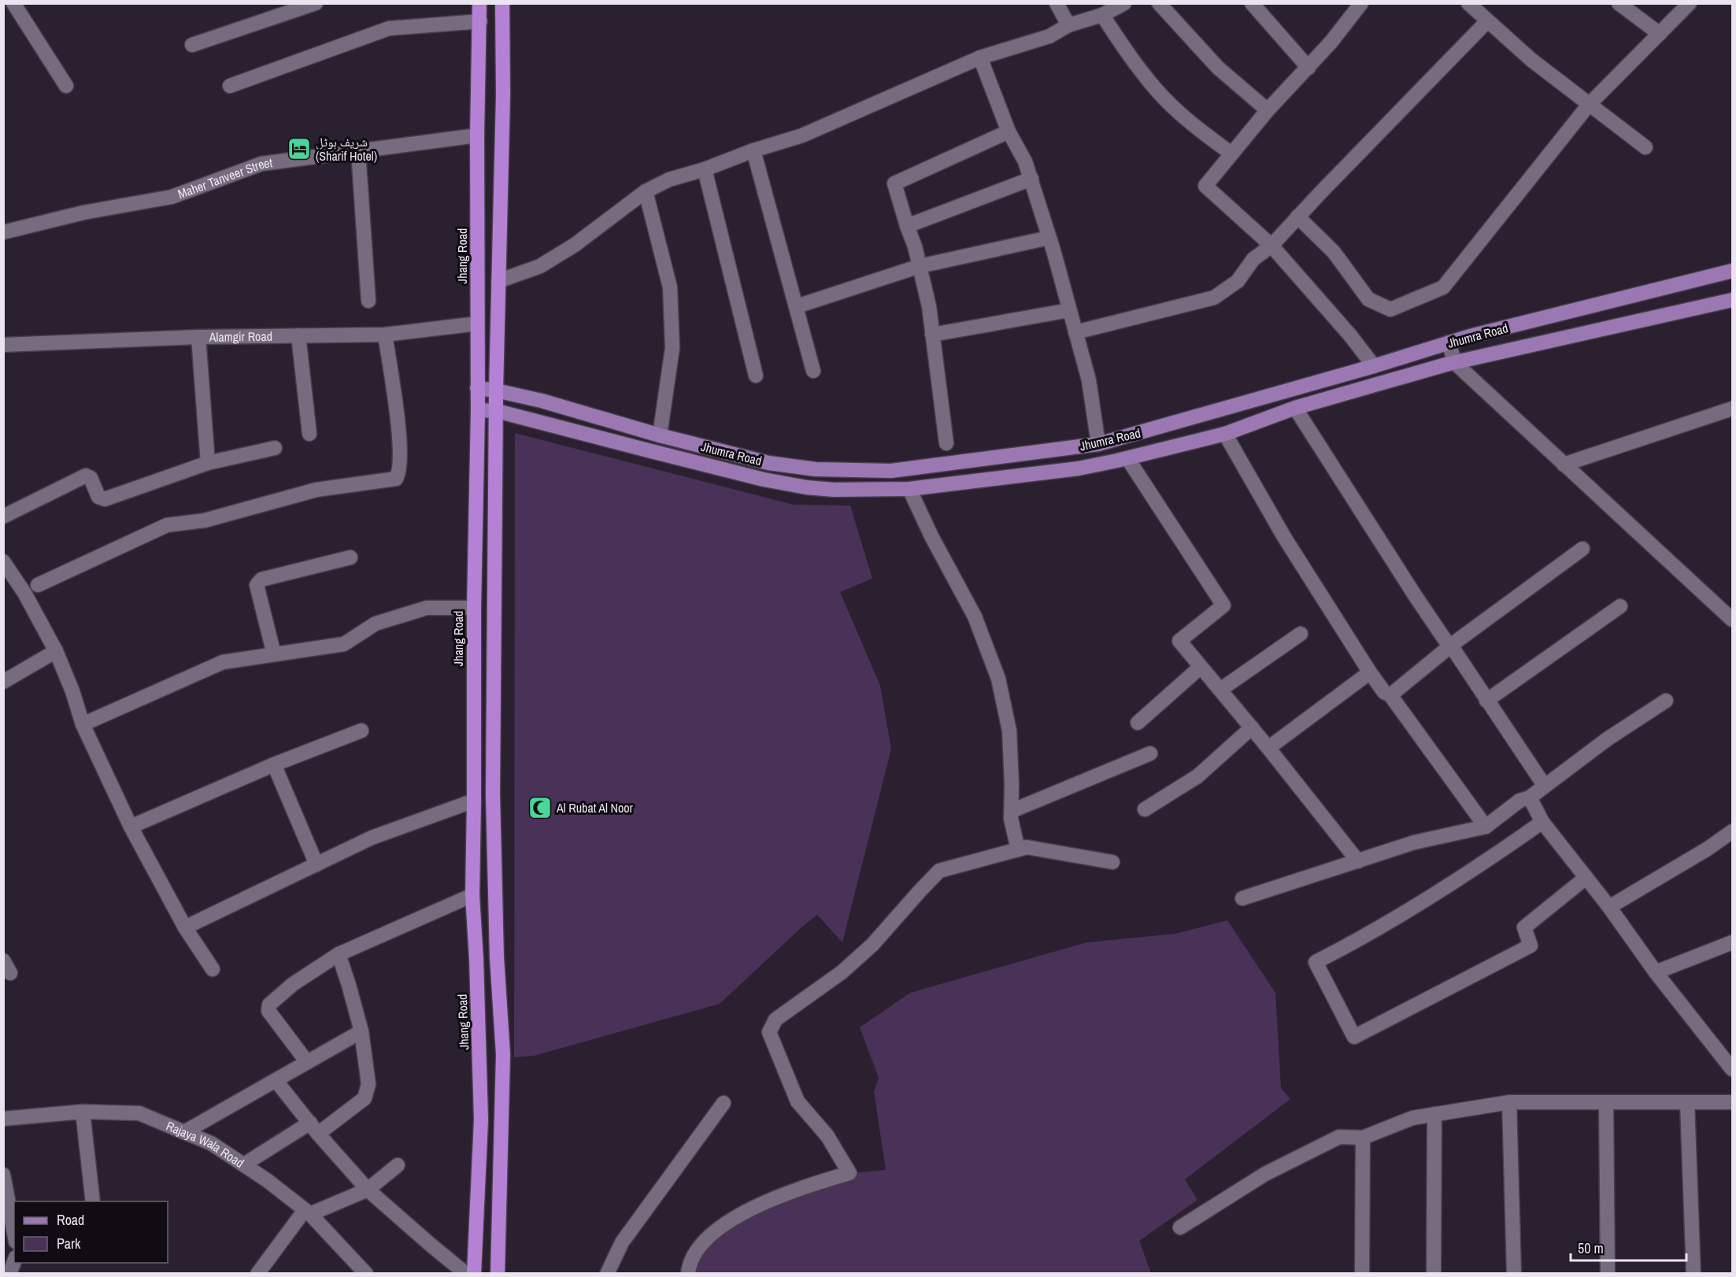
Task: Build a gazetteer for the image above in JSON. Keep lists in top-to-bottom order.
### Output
{
  "streets": {
    "highway": ["Jhang Road"],
    "main road": ["Jhumra Road"],
    "street": ["Maher Tanveer Street", "Alamgir Road", "Rajaya Wala Road"]
  },
  "crossings": [
    ["Maher Tanveer Street", "Jhang Road"],
    ["Jhang Road", "Jhumra Road"],
    ["Jhang Road", "Alamgir Road"]
  ],
  "places": {
    "hotel": ["شریف ہوٹل (Sharif Hotel)"],
    "mosque": ["Al Rubat Al Noor"]
  },
  "legend": ["Road", "Park"],
  "scale_bar": "50 m"
}
